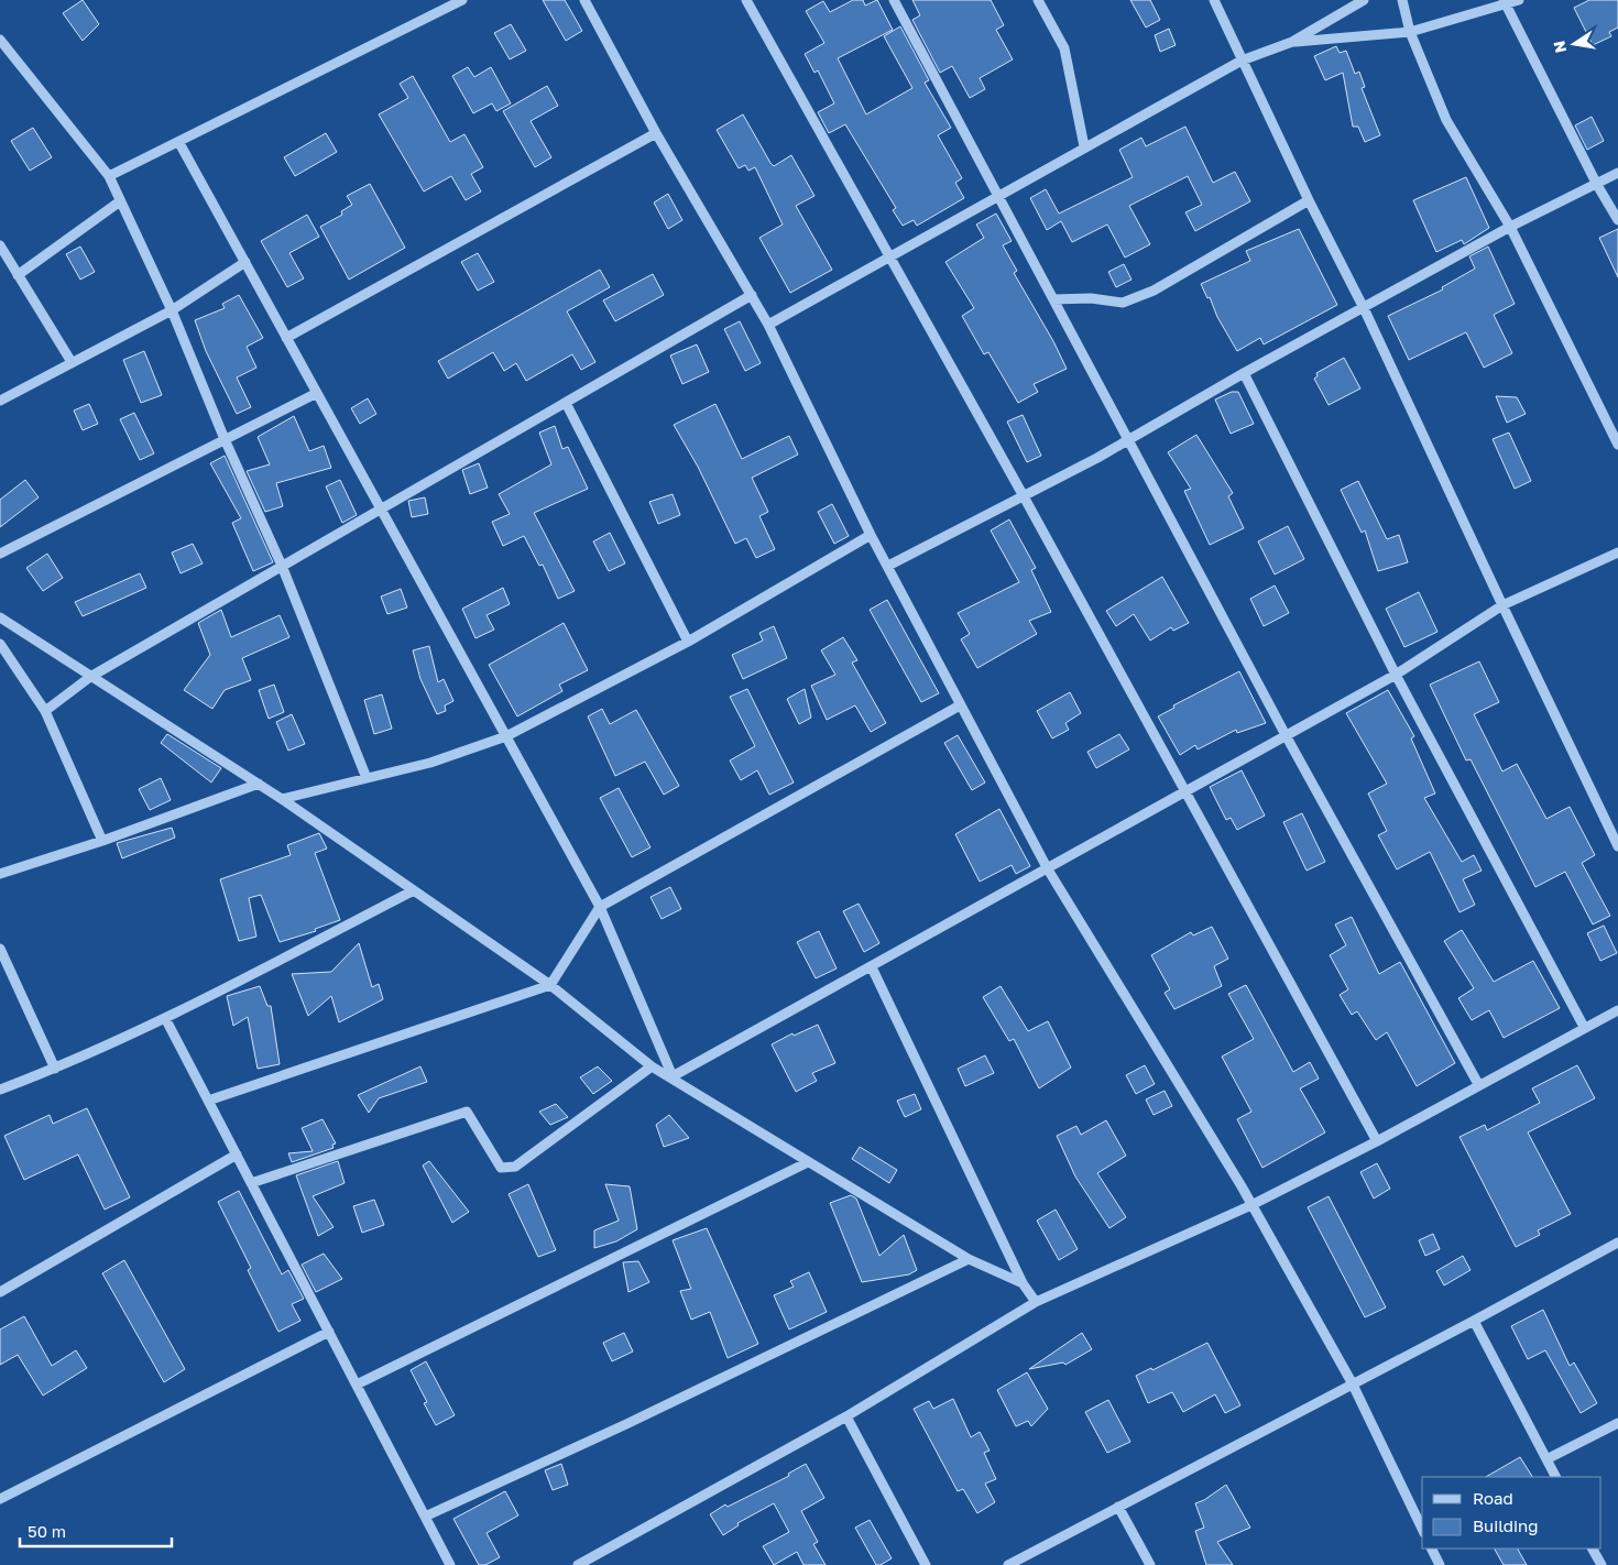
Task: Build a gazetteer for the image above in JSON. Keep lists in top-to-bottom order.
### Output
{
  "legend": ["Road", "Building"],
  "scale_bar": "50 m",
  "north": "left"
}
